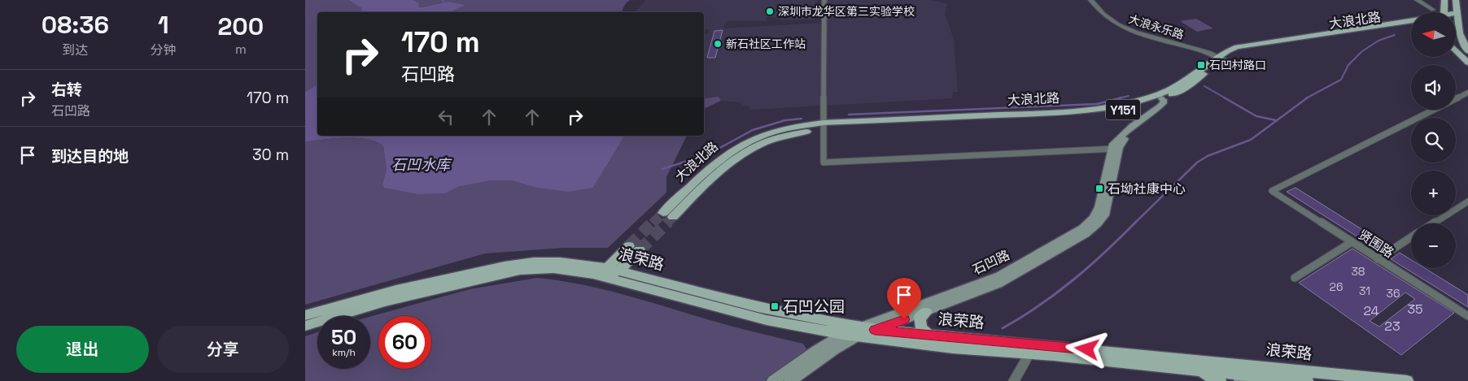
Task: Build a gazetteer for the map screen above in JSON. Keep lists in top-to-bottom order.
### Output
{
  "streets": {
    "main road": [
      "大浪北路",
      "Y151",
      "浪荣路",
      "石凹路"
    ],
    "street": ["大浪永乐路", "贤围路"]
  },
  "crossings": [
    ["大浪北路", "大浪永乐路"],
    ["大浪北路", "石凹路"],
    ["浪荣路", "石凹路"]
  ],
  "water": ["石凹水库"],
  "places": {
    "other": ["深圳市龙华区第三实验学校", "新石社区工作站"],
    "transit": ["石凹村路口", "石坳社康中心", "石凹公园"]
  },
  "house_numbers": [
    "38",
    "26",
    "31",
    "36",
    "35",
    "24",
    "23"
  ],
  "north": "left",
  "page": {
    "eta": [
      "08:36",
      "到达",
      "1",
      "分钟",
      "200",
      "m"
    ],
    "map_buttons": ["+", "−"],
    "turn": ["170 m", "石凹路"],
    "list": [
      {
        "name": "右转",
        "note": "石凹路",
        "value": "170 m"
      },
      {
        "name": "到达目的地",
        "value": "30 m"
      }
    ],
    "speed": "50 km/h",
    "limit": "60",
    "buttons": ["退出", "分享"]
  }
}
